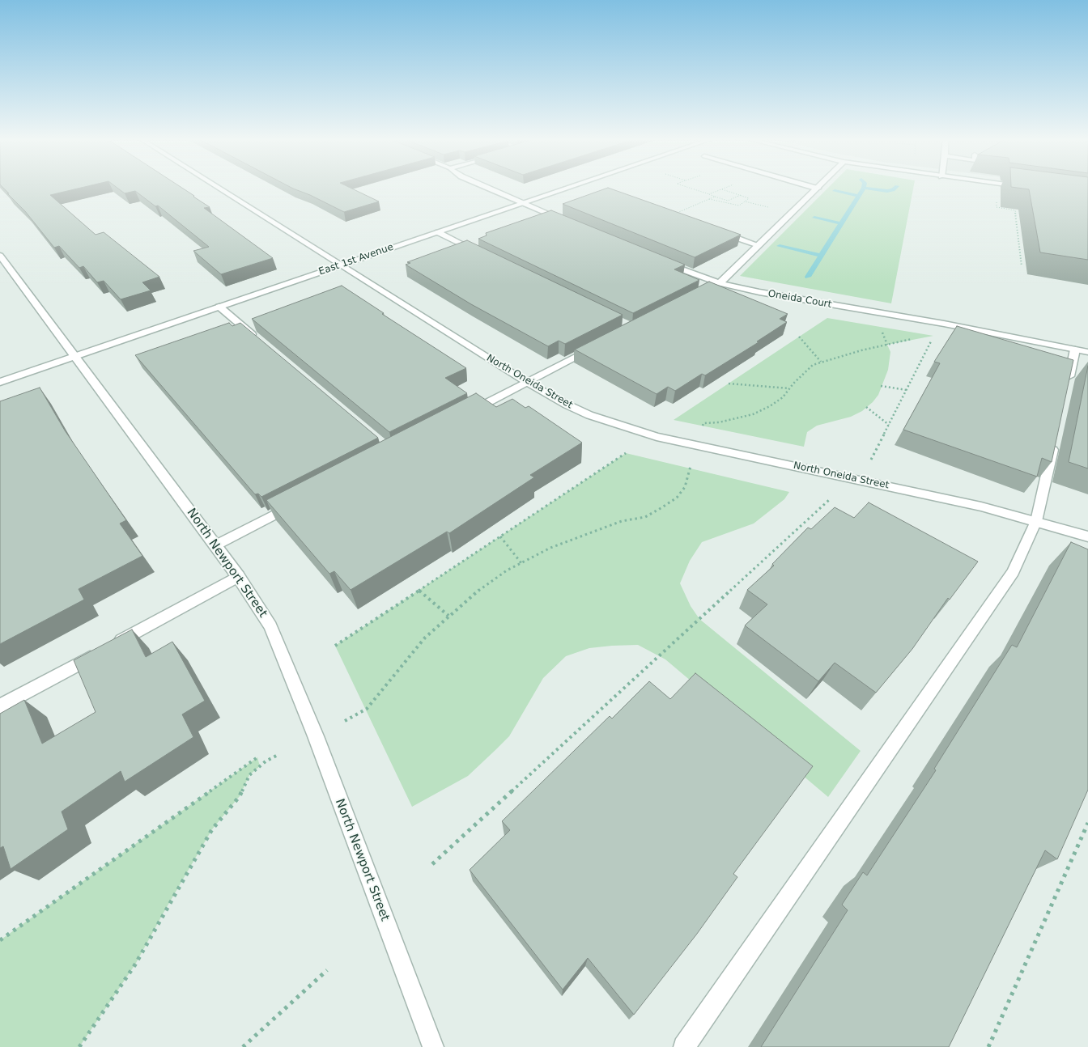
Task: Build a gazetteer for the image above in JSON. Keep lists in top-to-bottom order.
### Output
{
  "streets": {
    "street": [
      "East 1st Avenue",
      "Oneida Court",
      "North Oneida Street",
      "North Newport Street"
    ]
  },
  "crossings": [
    ["East 1st Avenue", "North Oneida Street"],
    ["East 1st Avenue", "North Newport Street"]
  ]
}
